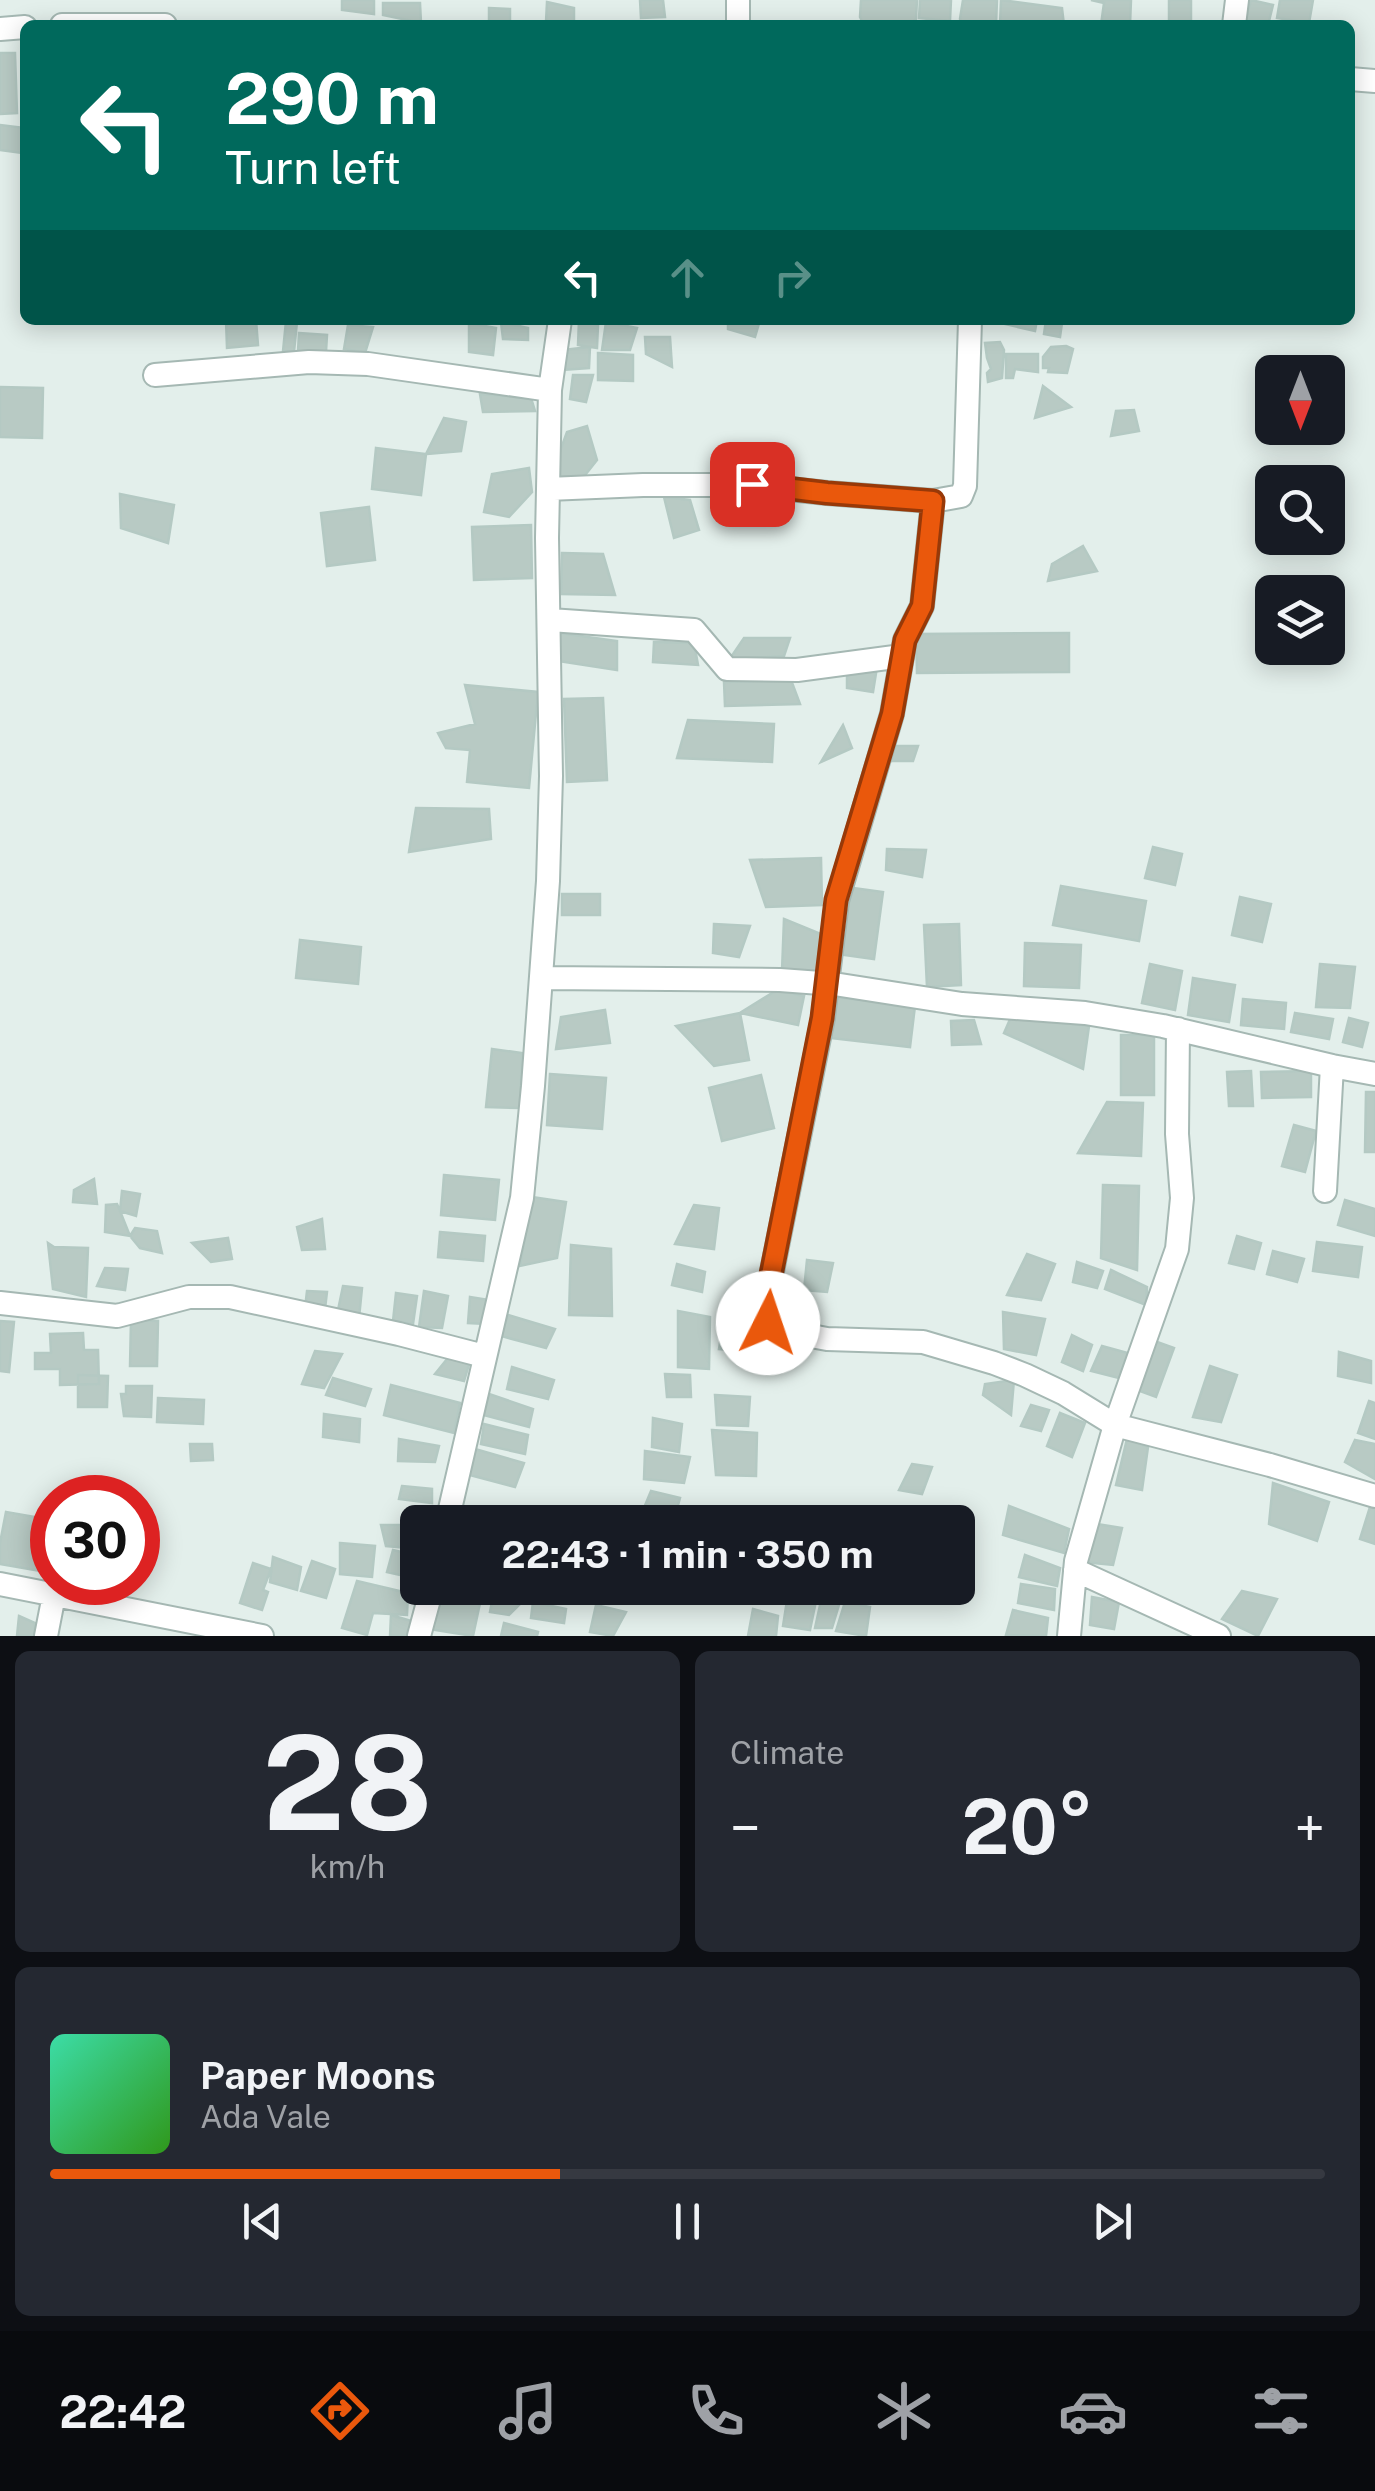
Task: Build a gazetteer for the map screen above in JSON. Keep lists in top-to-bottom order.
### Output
{
  "north": "bottom",
  "page": {
    "turn": ["290 m", "Turn left"],
    "limit": "30",
    "trip": "22:43 · 1 min · 350 m",
    "tile": [
      ["28", "km/h"],
      "Climate"
    ],
    "heat": ["−", "20°", "+"],
    "song": ["Paper Moons", "Ada Vale"],
    "tabs": "22:42"
  }
}
